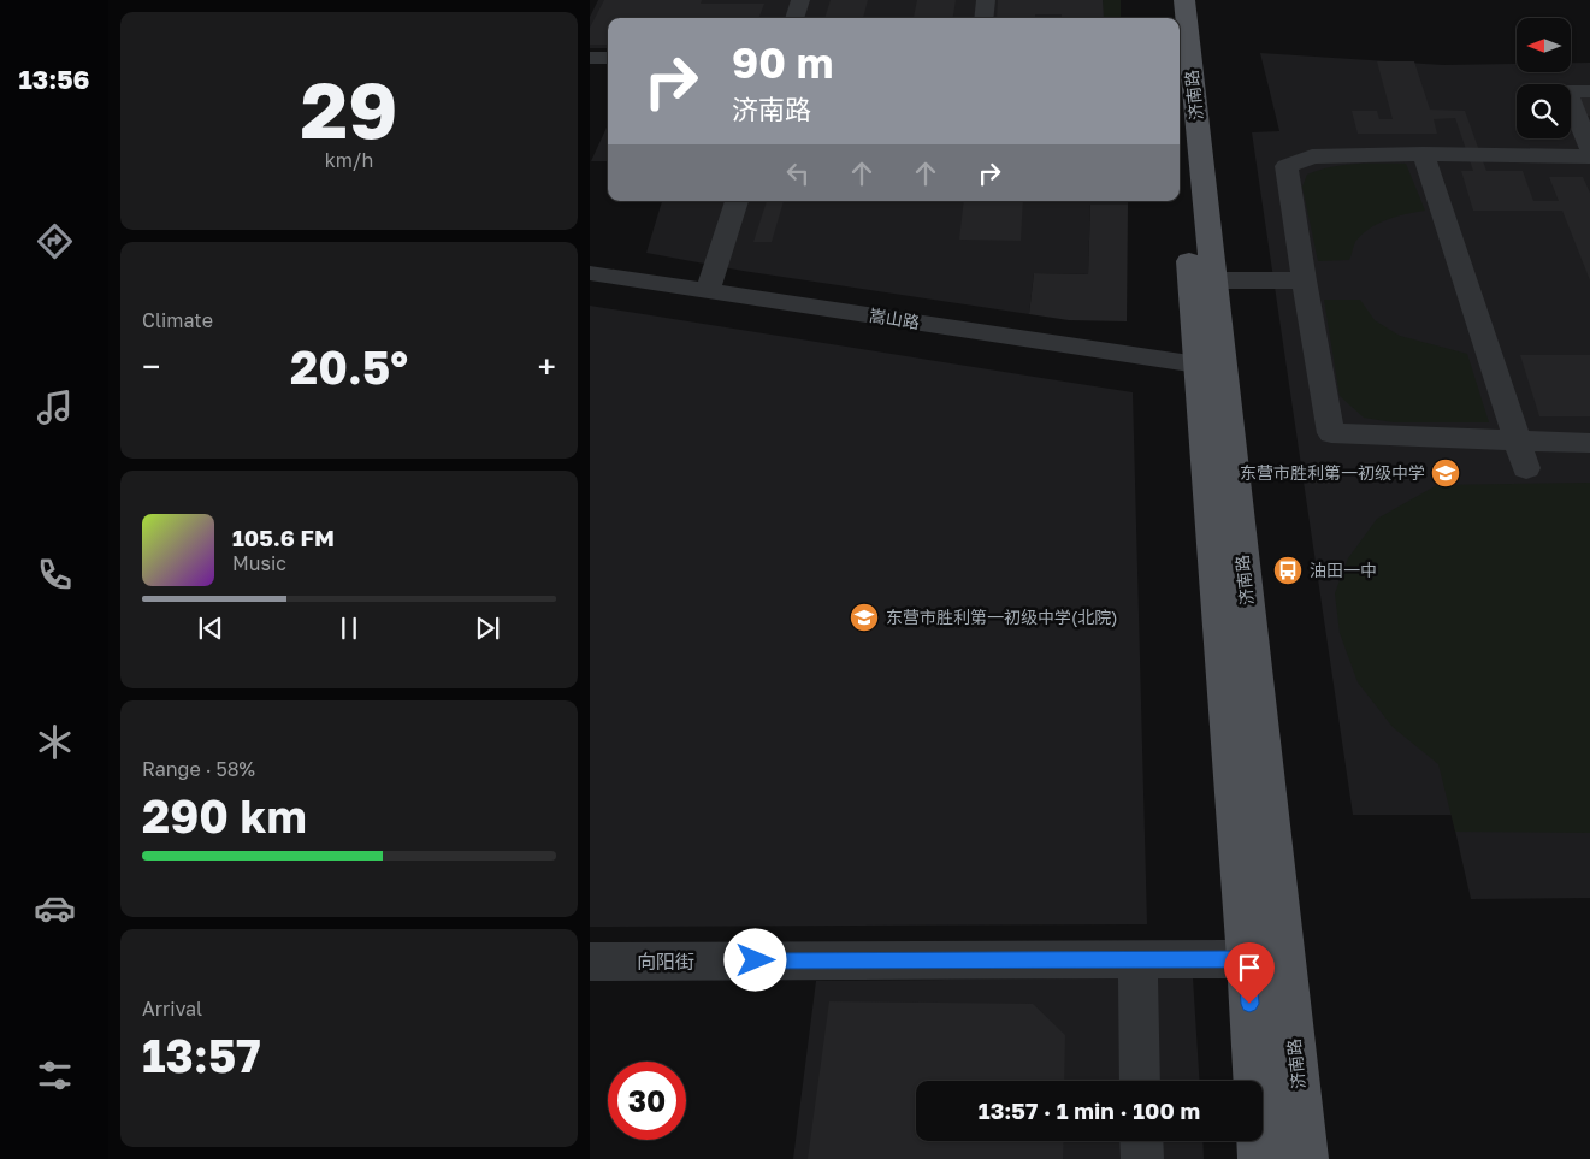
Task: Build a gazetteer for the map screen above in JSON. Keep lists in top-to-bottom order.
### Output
{
  "streets": {
    "main road": ["济南路"],
    "street": ["嵩山路", "向阳街"]
  },
  "crossings": [
    ["济南路", "嵩山路"],
    ["济南路", "向阳街"]
  ],
  "places": {
    "school or university": ["东营市胜利第一初级中学", "东营市胜利第一初级中学(北院)"],
    "bus stop": ["油田一中"]
  },
  "north": "left",
  "page": {
    "tabs": "13:56",
    "tile": [
      ["29", "km/h"],
      "Climate",
      ["Range · 58%", "290 km"],
      ["Arrival", "13:57"]
    ],
    "turn": ["90 m", "济南路"],
    "heat": ["−", "20.5°", "+"],
    "song": ["105.6 FM", "Music"],
    "limit": "30",
    "trip": "13:57 · 1 min · 100 m"
  }
}
